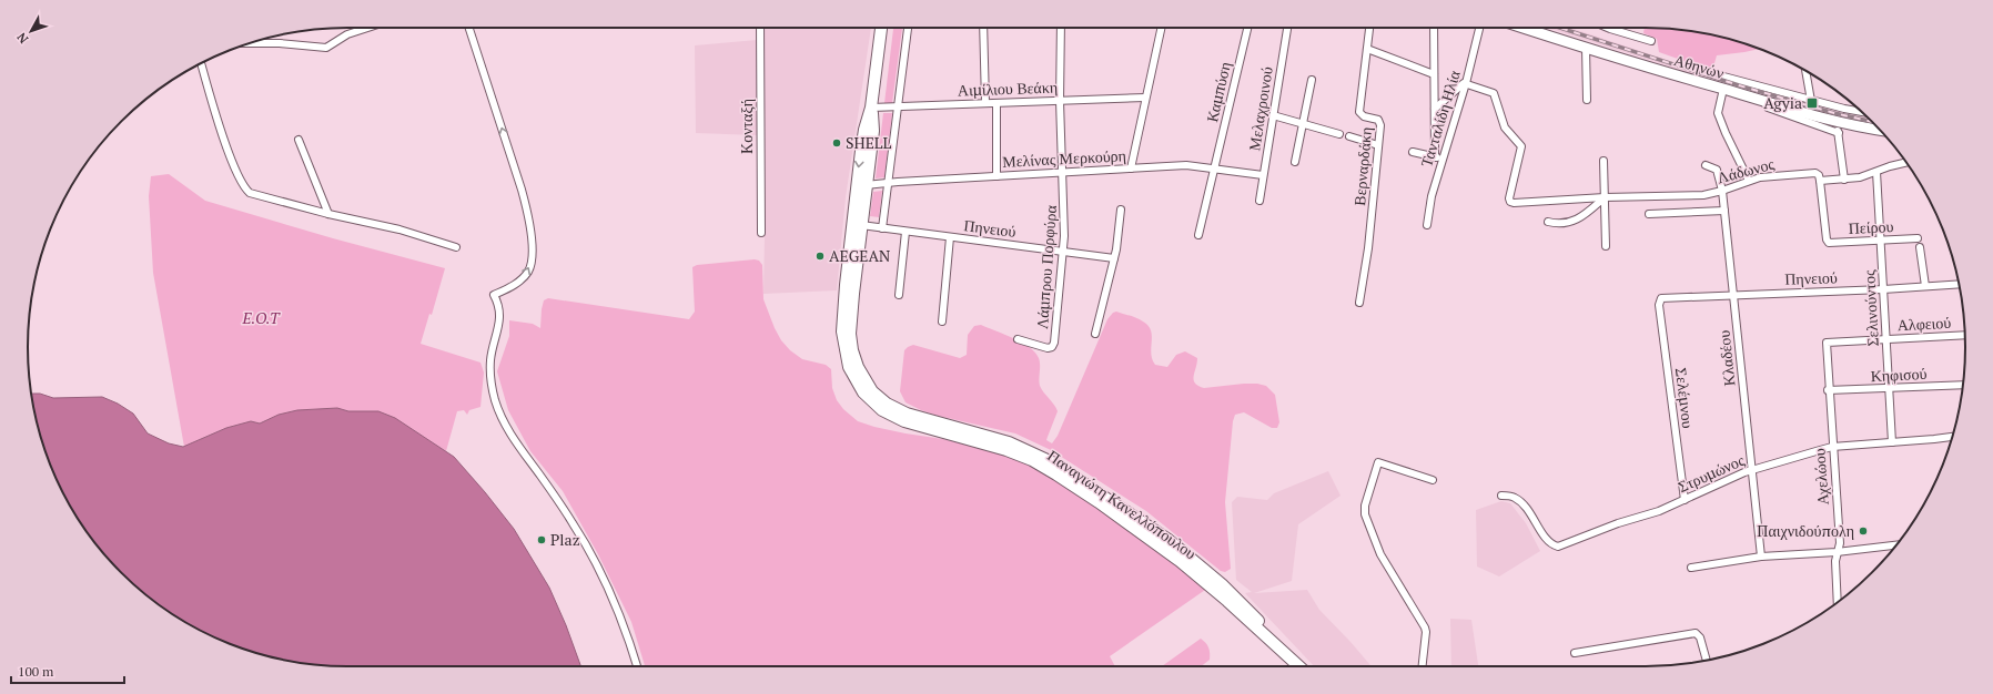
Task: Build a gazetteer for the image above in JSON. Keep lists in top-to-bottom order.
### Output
{
  "streets": {
    "main road": ["Παναγιώτη Κανελλόπουλου"],
    "street": [
      "Αθηνών",
      "Αιμίλιου Βεάκη",
      "Καμπύση",
      "Μελαχροινού",
      "Τανταλίδη Ηλία",
      "Κονταξή",
      "Μελίνας Μερκούρη",
      "Βερναρδάκη",
      "Λάδωνος",
      "Πείρου",
      "Πηνειού",
      "Λάμπρου Πορφύρα",
      "Σελινούντος",
      "Αλφειού",
      "Κλαδέου",
      "Κηφισού",
      "Σελέμνου",
      "Στρυμώνος",
      "Αχελώου"
    ]
  },
  "crossings": [
    ["Αιμίλιου Βεάκη", "Λάμπρου Πορφύρα"],
    ["Αιμίλιου Βεάκη", "Παναγιώτη Κανελλόπουλου"],
    ["Καμπύση", "Μελίνας Μερκούρη"],
    ["Μελαχροινού", "Μελίνας Μερκούρη"],
    ["Τανταλίδη Ηλία", "Λάδωνος"],
    ["Μελίνας Μερκούρη", "Λάμπρου Πορφύρα"],
    ["Μελίνας Μερκούρη", "Παναγιώτη Κανελλόπουλου"],
    ["Λάδωνος", "Πείρου"],
    ["Λάδωνος", "Σελινούντος"],
    ["Λάδωνος", "Κλαδέου"],
    ["Πείρου", "Σελινούντος"],
    ["Πηνειού", "Λάμπρου Πορφύρα"],
    ["Πηνειού", "Σελινούντος"],
    ["Πηνειού", "Κλαδέου"],
    ["Πηνειού", "Σελέμνου"],
    ["Πηνειού", "Παναγιώτη Κανελλόπουλου"],
    ["Σελινούντος", "Αλφειού"],
    ["Σελινούντος", "Κηφισού"],
    ["Σελινούντος", "Στρυμώνος"],
    ["Αλφειού", "Αχελώου"],
    ["Κλαδέου", "Στρυμώνος"],
    ["Κηφισού", "Αχελώου"],
    ["Σελέμνου", "Στρυμώνος"],
    ["Στρυμώνος", "Αχελώου"]
  ],
  "one_way": ["Παναγιώτη Κανελλόπουλου"],
  "parks": ["E.O.T"],
  "places": {
    "transit": ["Agyia"],
    "other": [
      "SHELL",
      "AEGEAN",
      "Παιχνιδούπολη",
      "Plaz"
    ]
  },
  "scale_bar": "100 m",
  "north": "bottom left"
}
